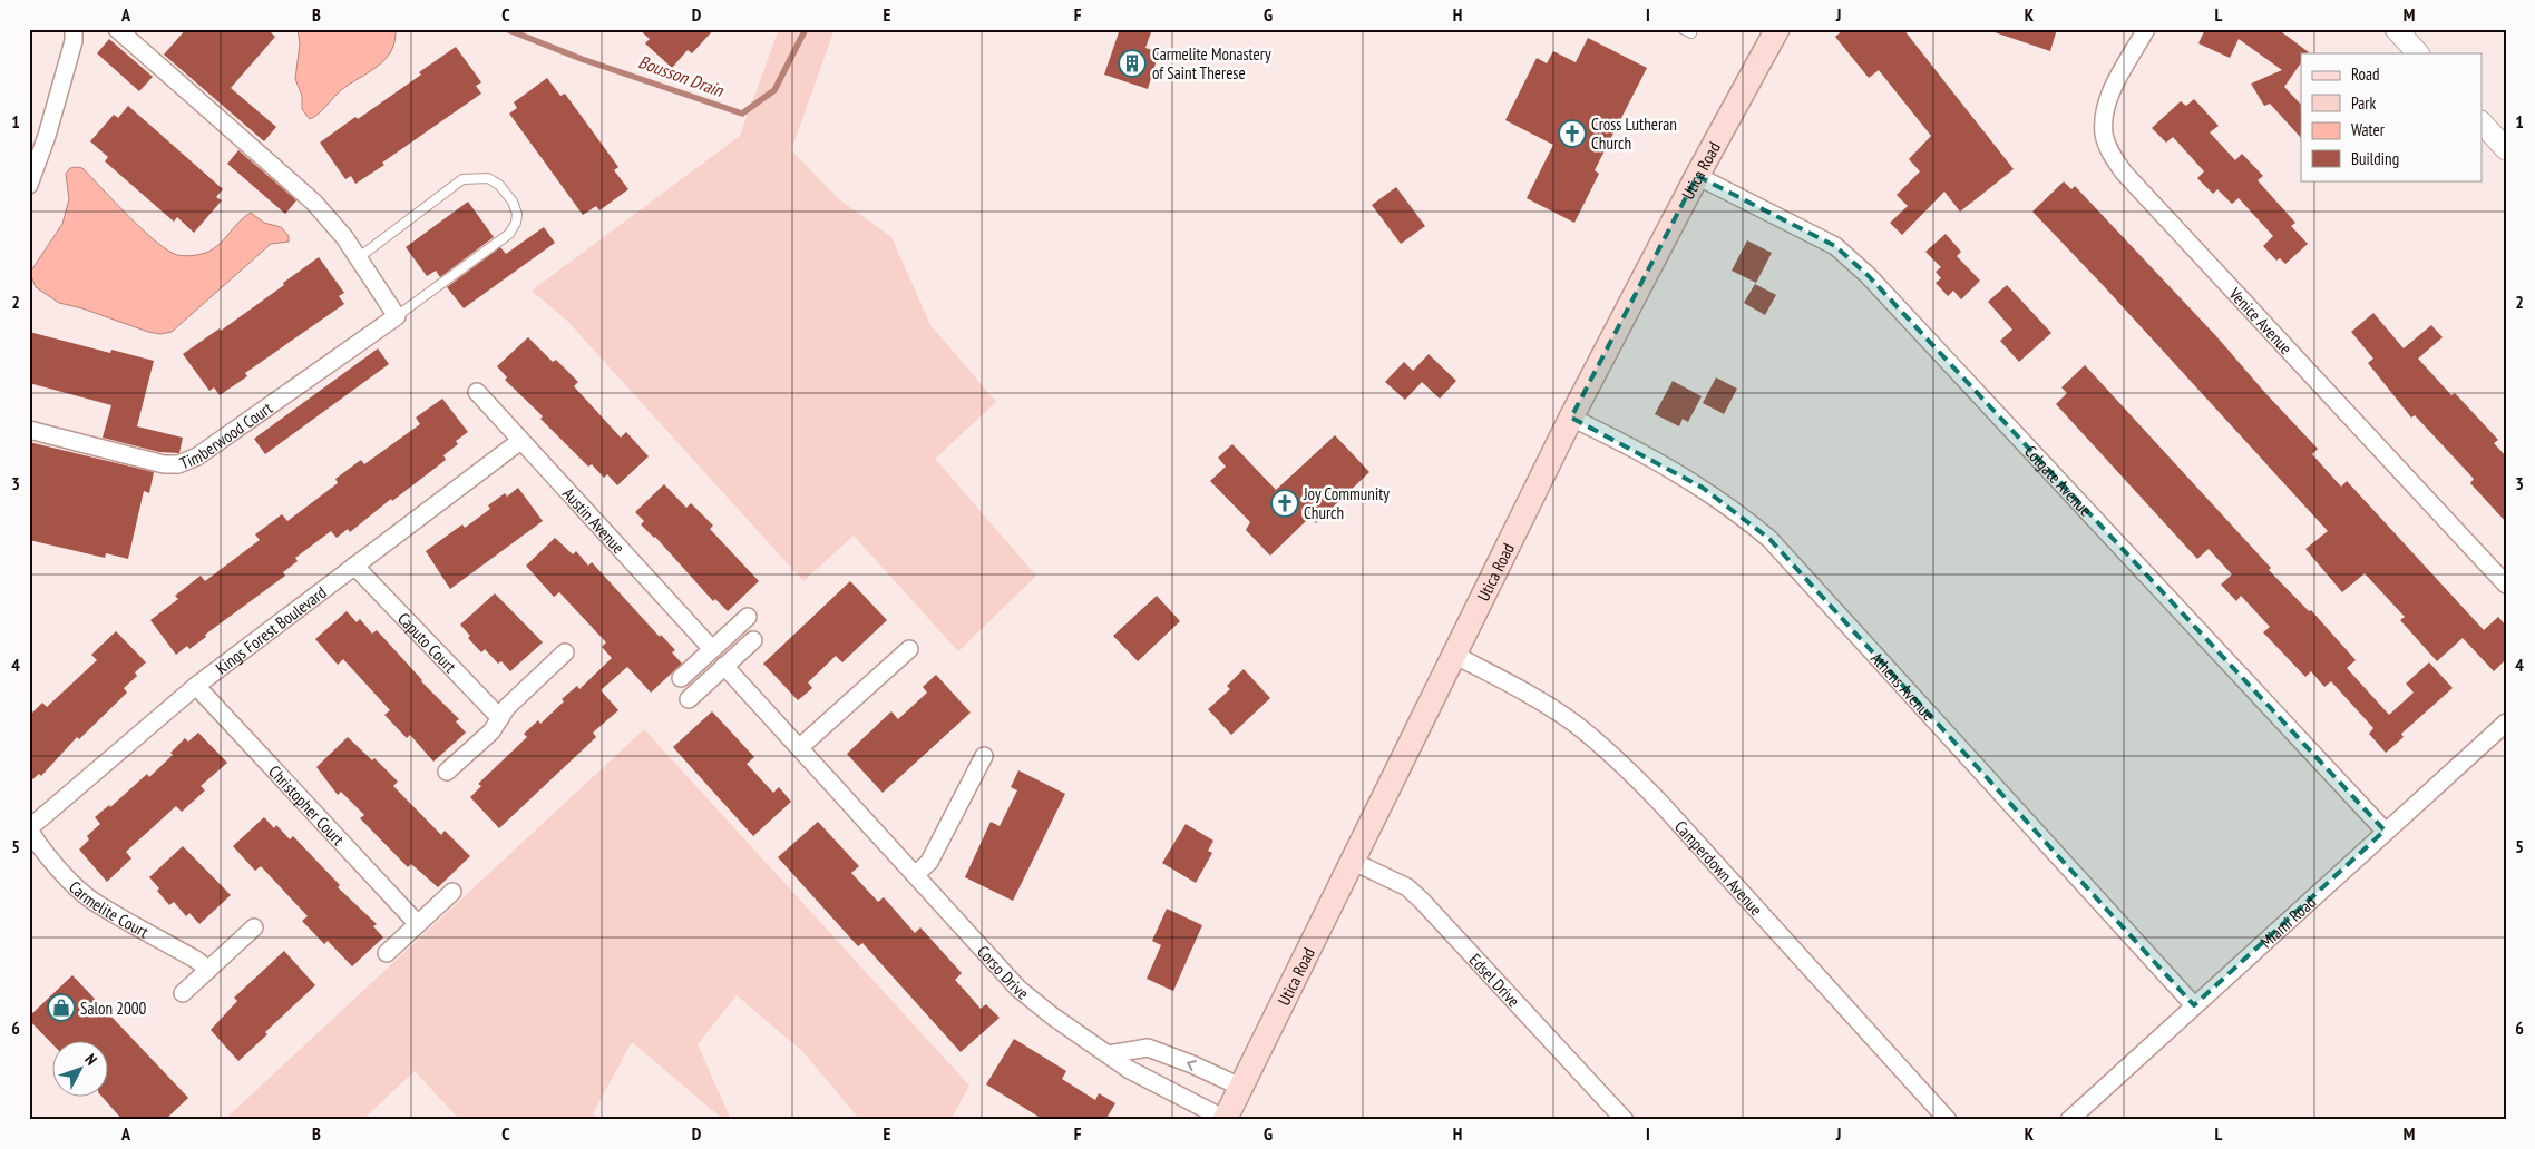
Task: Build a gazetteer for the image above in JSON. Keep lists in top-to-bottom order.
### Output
{
  "streets": {
    "main road": ["Utica Road"],
    "street": [
      "Venice Avenue",
      "Timberwood Court",
      "Colgate Avenue",
      "Austin Avenue",
      "Kings Forest Boulevard",
      "Caputo Court",
      "Athens Avenue",
      "Christopher Court",
      "Camperdown Avenue",
      "Carmelite Court",
      "Miami Road",
      "Corso Drive",
      "Edsel Drive"
    ]
  },
  "crossings": [
    ["Utica Road", "Colgate Avenue"],
    ["Utica Road", "Athens Avenue"],
    ["Utica Road", "Camperdown Avenue"],
    ["Utica Road", "Corso Drive"],
    ["Utica Road", "Edsel Drive"],
    ["Colgate Avenue", "Miami Road"],
    ["Austin Avenue", "Kings Forest Boulevard"],
    ["Kings Forest Boulevard", "Caputo Court"],
    ["Kings Forest Boulevard", "Christopher Court"],
    ["Kings Forest Boulevard", "Carmelite Court"],
    ["Athens Avenue", "Miami Road"]
  ],
  "water": ["Bousson Drain"],
  "places": {
    "building": ["Carmelite Monastery of Saint Therese"],
    "church": ["Cross Lutheran Church", "Joy Community Church"],
    "shop": ["Salon 2000"]
  },
  "legend": [
    "Road",
    "Park",
    "Water",
    "Building"
  ],
  "north": "top right",
  "grid": {
    "columns": [
      "A",
      "B",
      "C",
      "D",
      "E",
      "F",
      "G",
      "H",
      "I",
      "J",
      "K",
      "L",
      "M"
    ],
    "rows": [
      "1",
      "2",
      "3",
      "4",
      "5",
      "6"
    ]
  }
}
